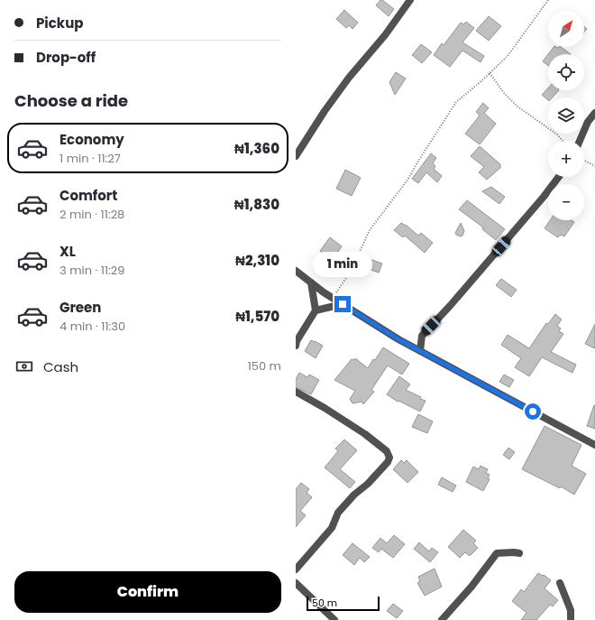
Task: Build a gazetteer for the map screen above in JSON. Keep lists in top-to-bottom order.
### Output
{
  "scale_bar": "50 m",
  "north": "top right",
  "page": {
    "banner": ["Pickup", "Drop-off"],
    "map_buttons": ["+", "−"],
    "heading": "Choose a ride",
    "list": [
      {
        "name": "Economy",
        "note": "1 min · 11:27",
        "value": "₦1,360"
      },
      {
        "name": "Comfort",
        "note": "2 min · 11:28",
        "value": "₦1,830"
      },
      {
        "name": "XL",
        "note": "3 min · 11:29",
        "value": "₦2,310"
      },
      {
        "name": "Green",
        "note": "4 min · 11:30",
        "value": "₦1,570"
      }
    ],
    "bubble": "1 min",
    "pay": ["Cash", "150 m"],
    "buttons": "Confirm",
    "scale": "50 m"
  }
}
